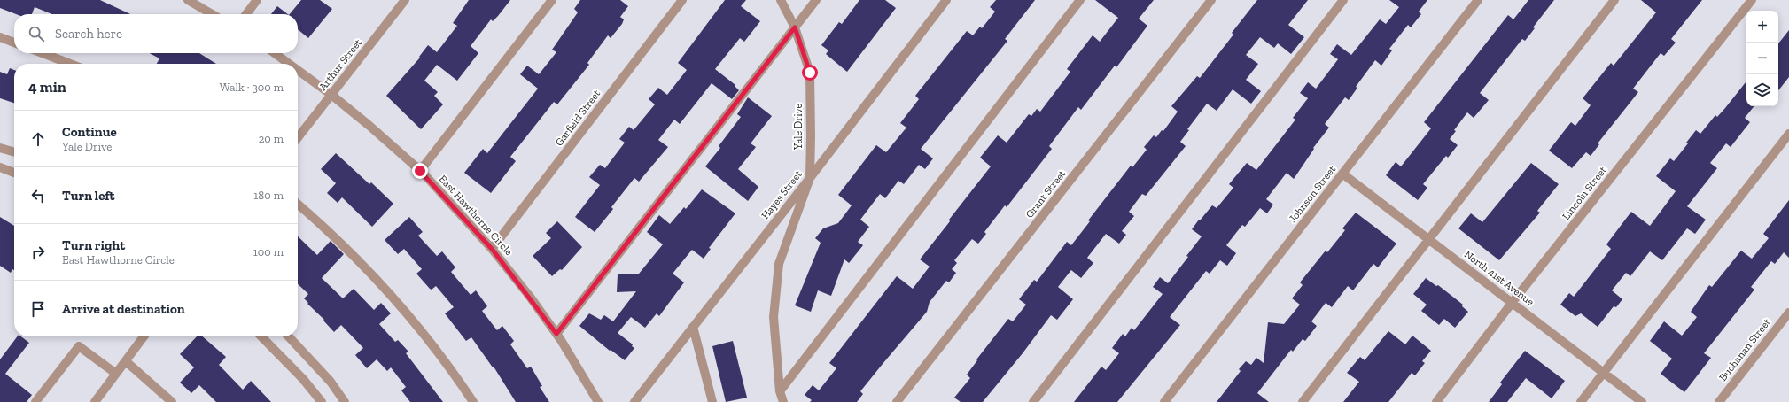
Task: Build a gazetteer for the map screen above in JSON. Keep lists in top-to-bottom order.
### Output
{
  "streets": {
    "street": [
      "Arthur Street",
      "Garfield Street",
      "Yale Drive",
      "Lincoln Street",
      "Grant Street",
      "Johnson Street",
      "Hayes Street",
      "East Hawthorne Circle",
      "North 41st Avenue",
      "Buchanan Street"
    ]
  },
  "crossings": [
    ["Arthur Street", "East Hawthorne Circle"],
    ["Garfield Street", "East Hawthorne Circle"],
    ["Yale Drive", "Hayes Street"],
    ["Lincoln Street", "North 41st Avenue"],
    ["Johnson Street", "North 41st Avenue"]
  ],
  "page": {
    "map_buttons": ["+", "−"],
    "search": "Search here",
    "heading": ["4 min", "Walk · 300 m"],
    "list": [
      ["Continue", "Yale Drive", "20 m"],
      ["Turn left", "180 m"],
      ["Turn right", "East Hawthorne Circle", "100 m"],
      "Arrive at destination"
    ]
  }
}
